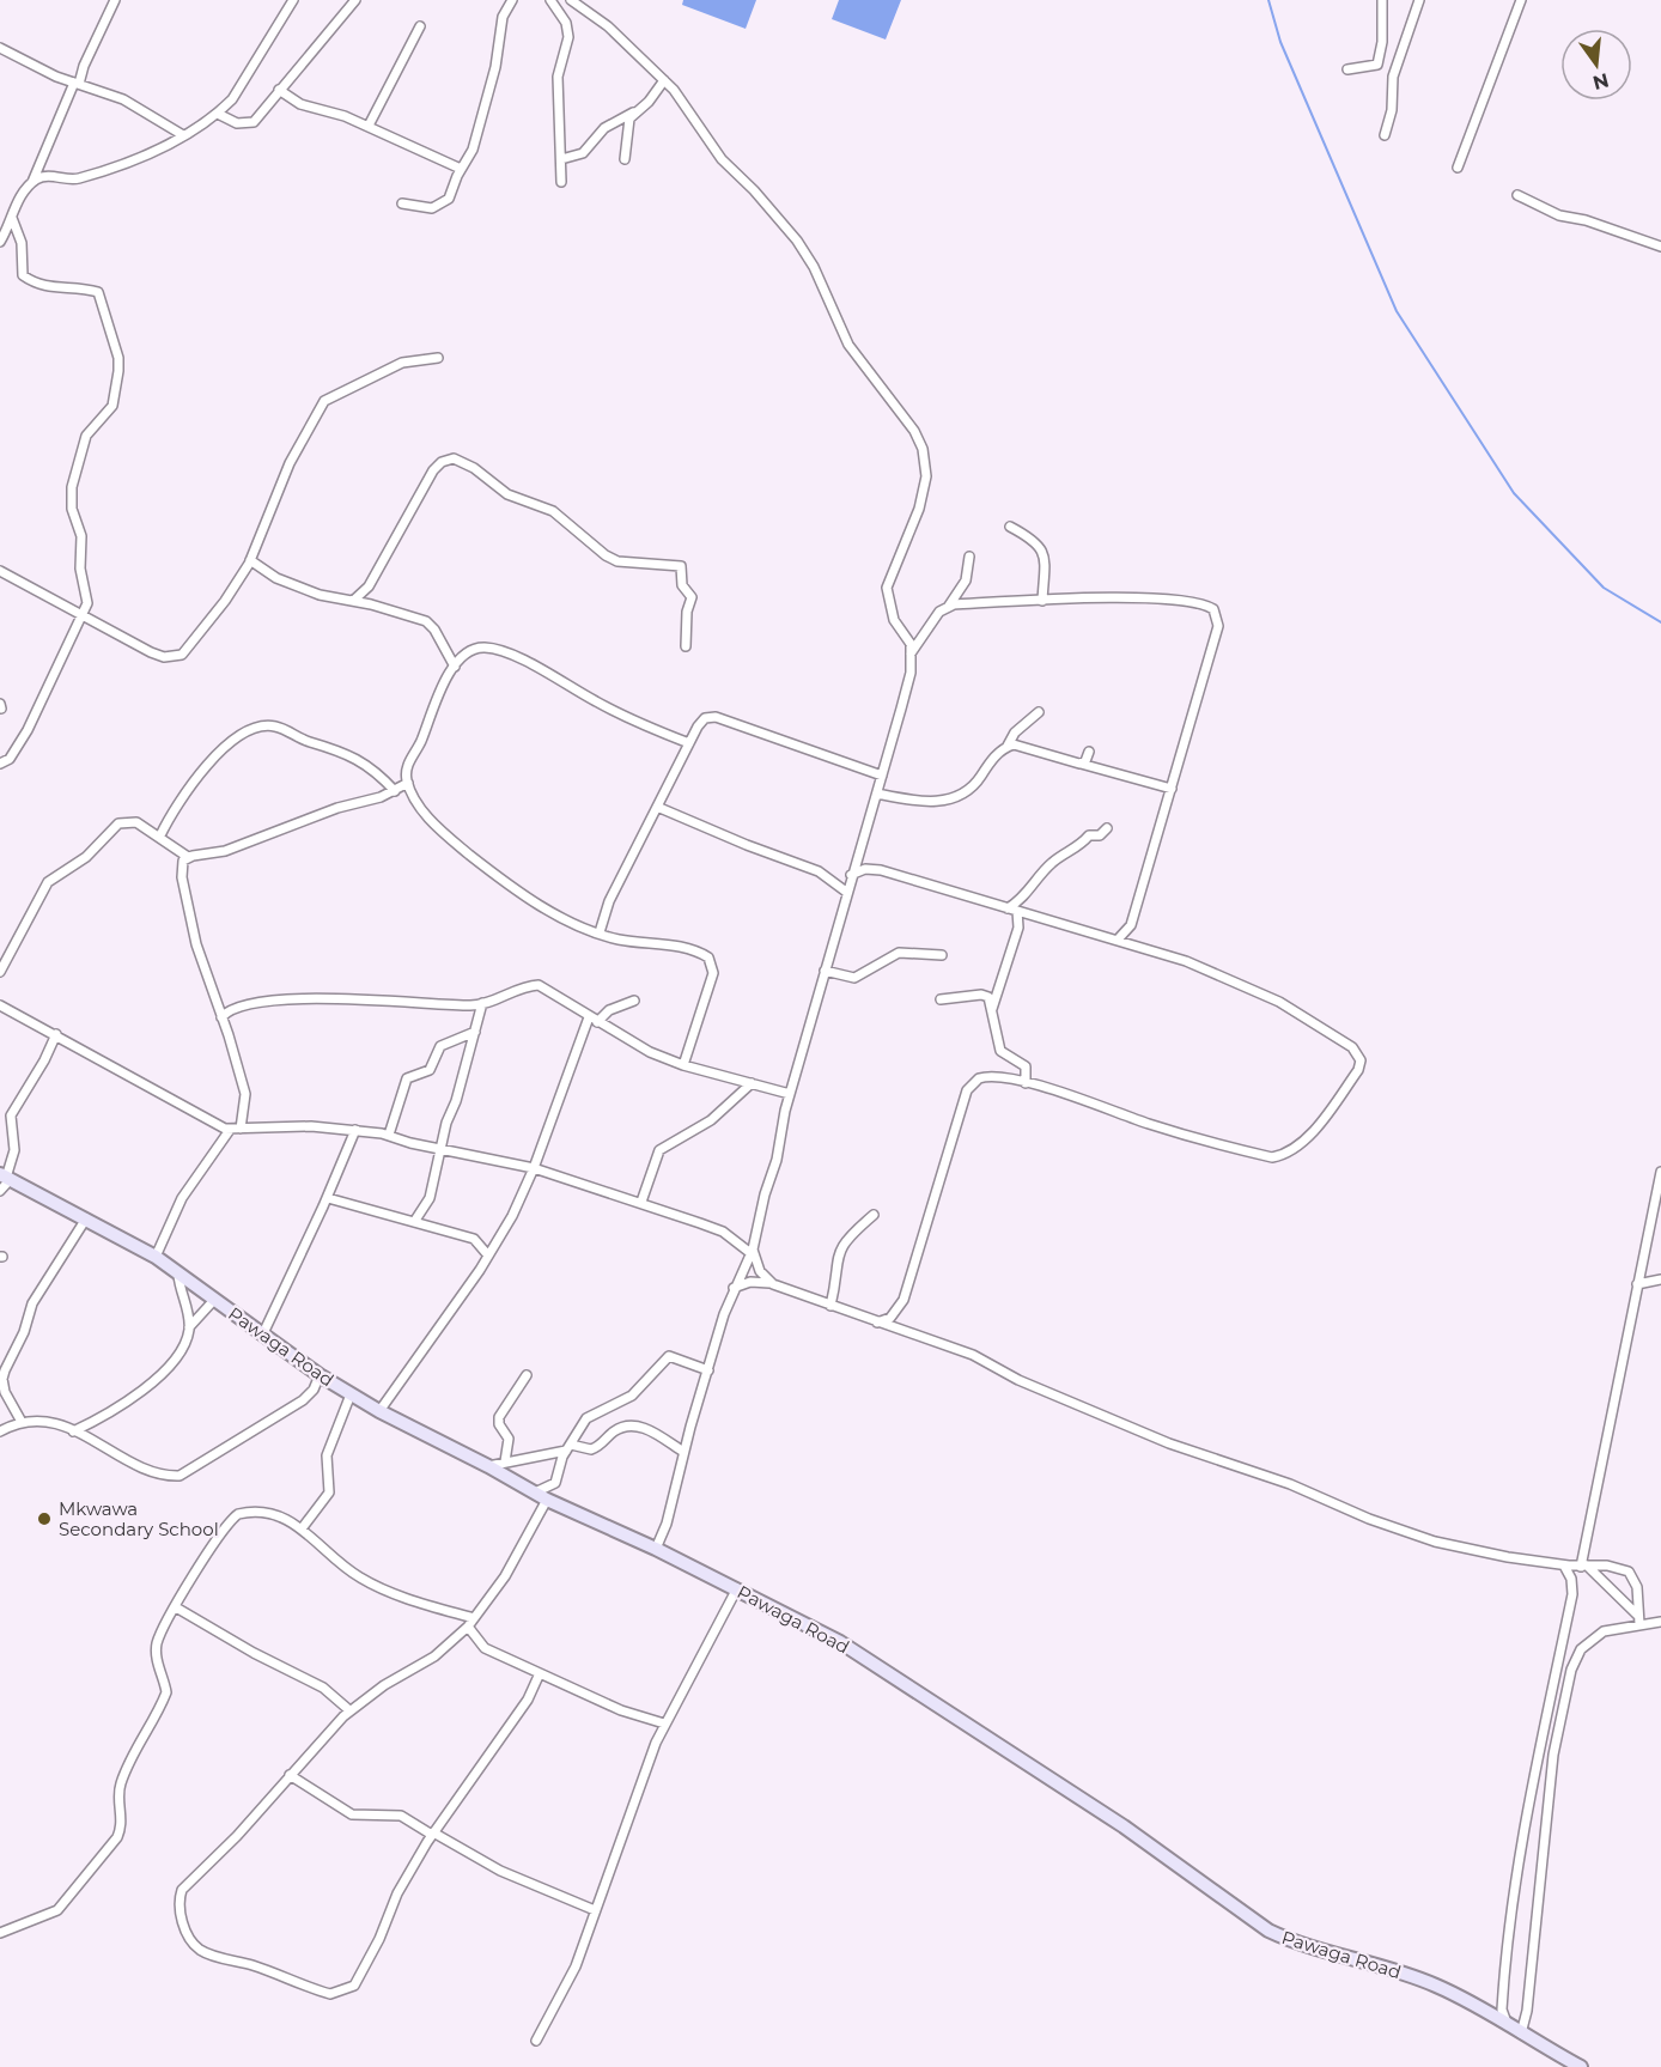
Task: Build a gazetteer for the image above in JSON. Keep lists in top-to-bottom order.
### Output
{
  "streets": {
    "main road": ["Pawaga Road"]
  },
  "places": ["Mkwawa Secondary School"],
  "north": "bottom"
}
